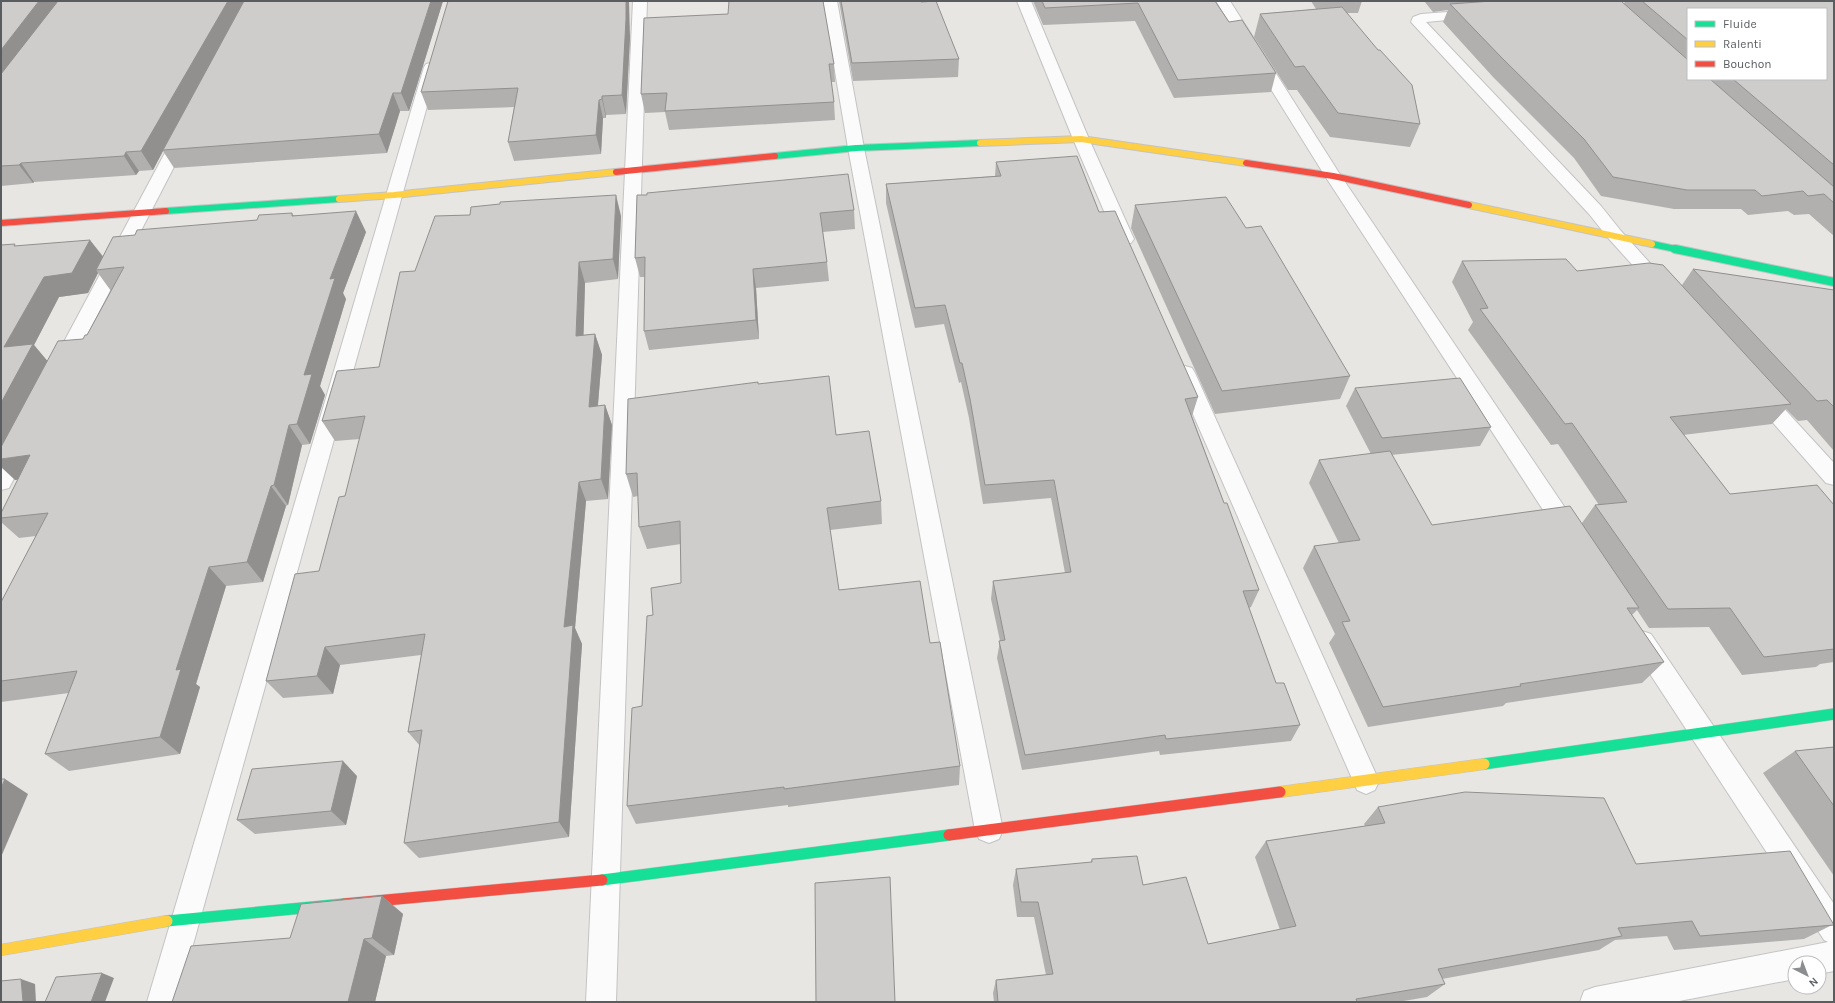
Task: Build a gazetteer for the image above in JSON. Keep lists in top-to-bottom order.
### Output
{
  "legend": ["Fluide", "Ralenti", "Bouchon"],
  "north": "bottom right"
}
